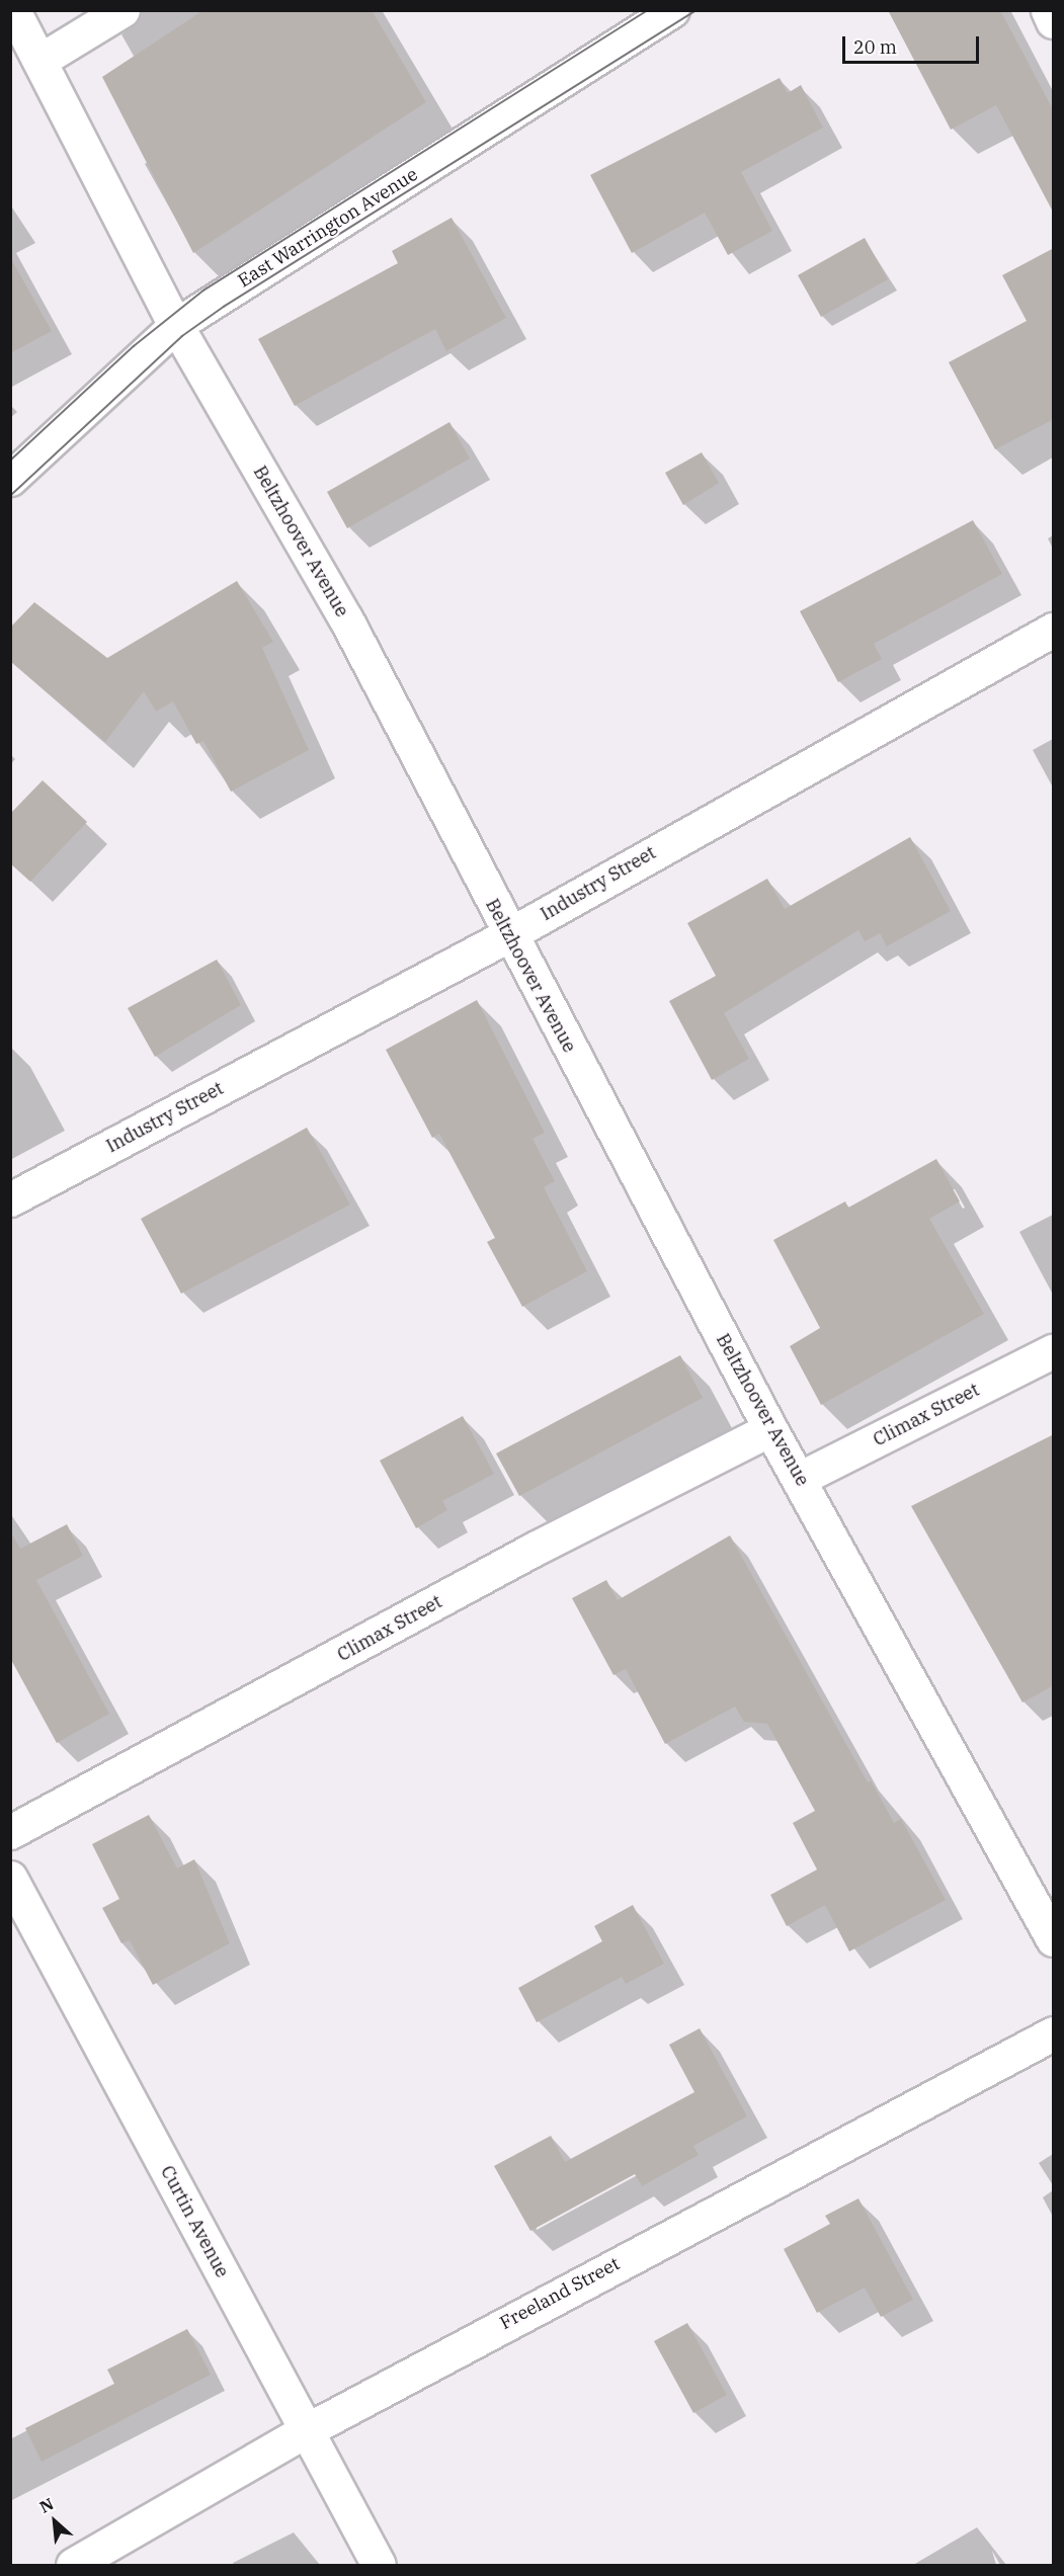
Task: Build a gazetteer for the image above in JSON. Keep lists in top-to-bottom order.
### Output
{
  "streets": {
    "street": [
      "East Warrington Avenue",
      "Beltzhoover Avenue",
      "Industry Street",
      "Climax Street",
      "Curtin Avenue",
      "Freeland Street"
    ]
  },
  "crossings": [
    ["East Warrington Avenue", "Beltzhoover Avenue"],
    ["Beltzhoover Avenue", "Industry Street"],
    ["Beltzhoover Avenue", "Climax Street"],
    ["Curtin Avenue", "Freeland Street"]
  ],
  "scale_bar": "20 m",
  "north": "top left"
}
